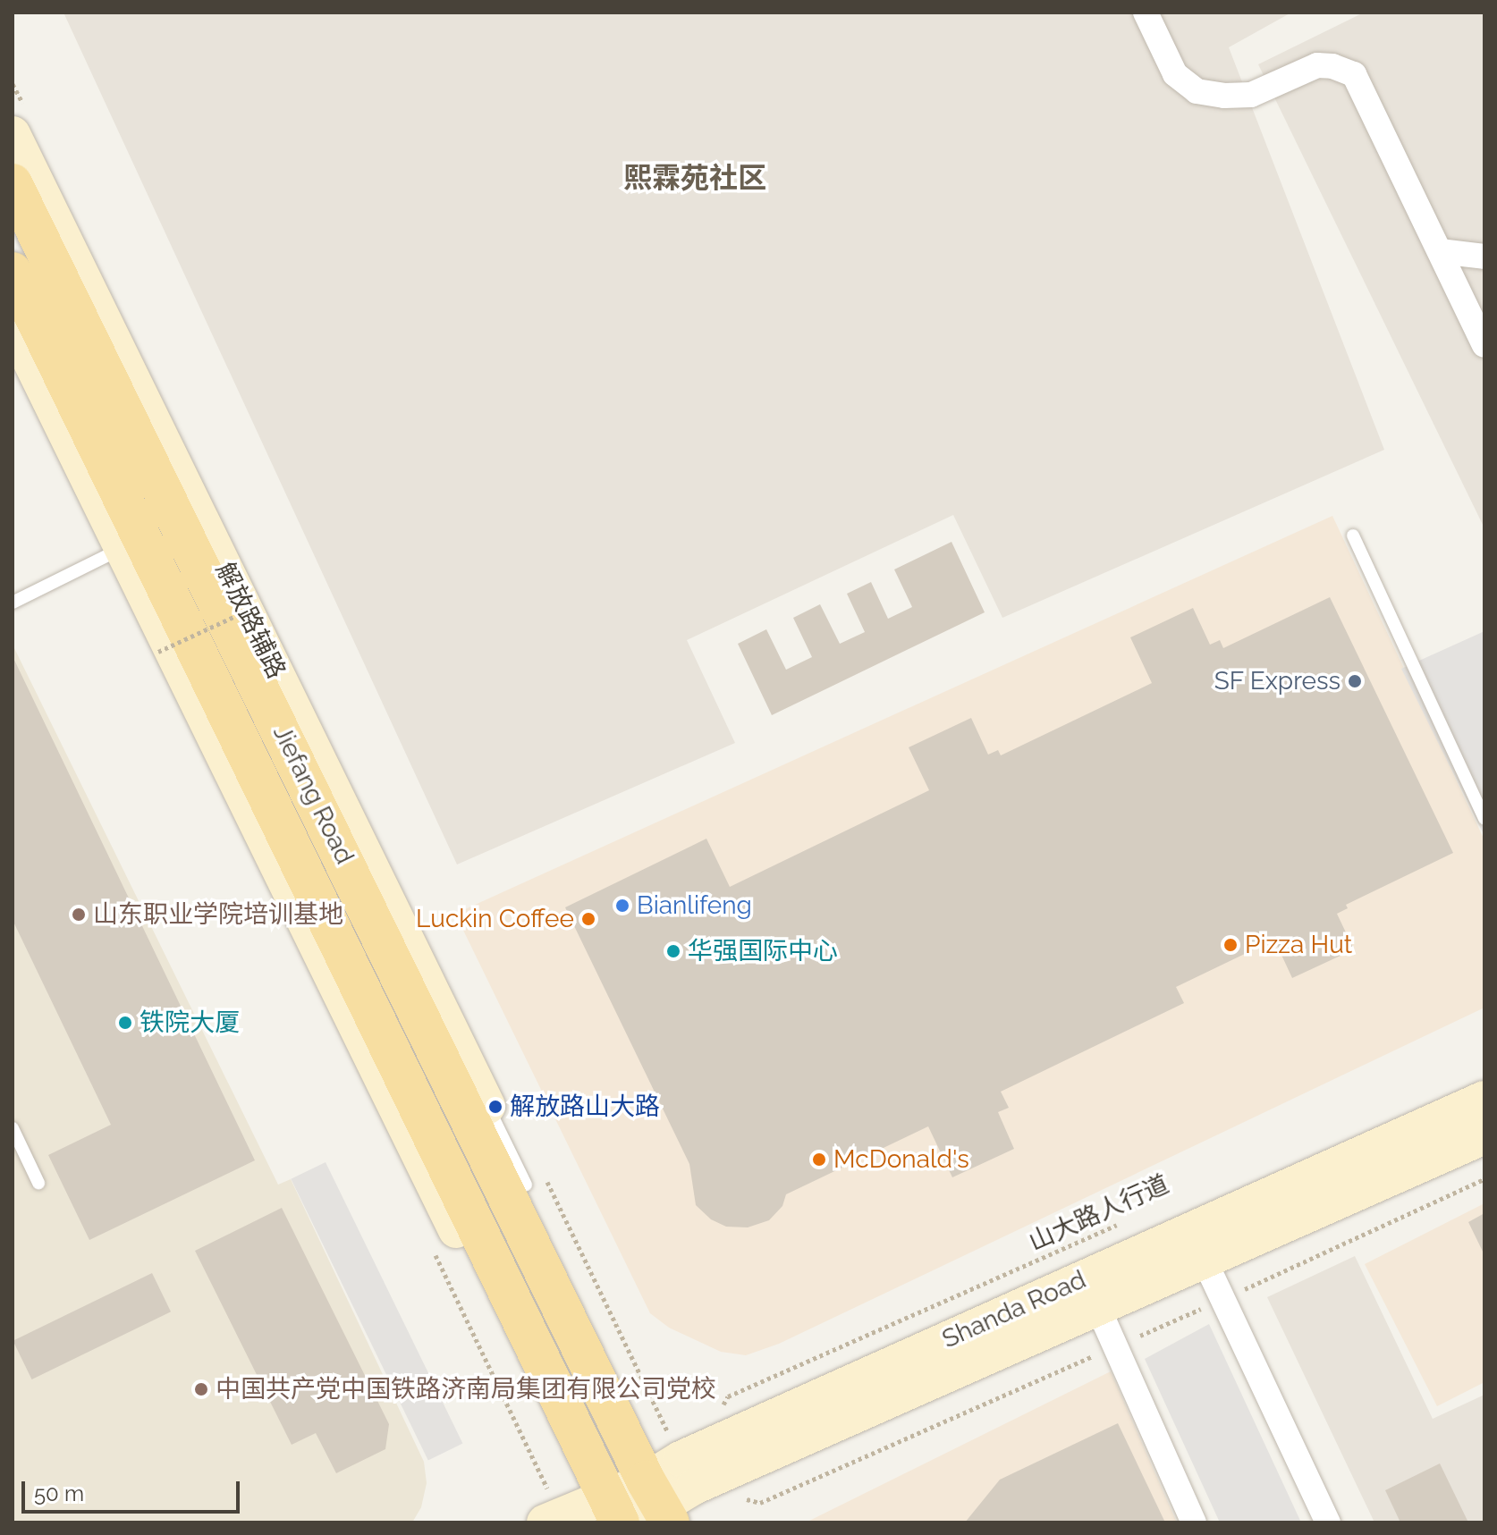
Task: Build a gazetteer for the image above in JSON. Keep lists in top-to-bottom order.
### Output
{
  "streets": {
    "main road": ["Jiefang Road"],
    "street": ["解放路辅路", "Shanda Road"],
    "path": ["山大路人行道"]
  },
  "crossings": [
    ["解放路辅路", "Jiefang Road"],
    ["Jiefang Road", "Shanda Road"]
  ],
  "districts": ["熙霖苑社区"],
  "places": [
    "SF Express",
    "Bianlifeng",
    "山东职业学院培训基地",
    "Luckin Coffee",
    "Pizza Hut",
    "华强国际中心",
    "铁院大厦",
    "解放路山大路",
    "McDonald's",
    "中国共产党中国铁路济南局集团有限公司党校"
  ],
  "scale_bar": "50 m"
}
